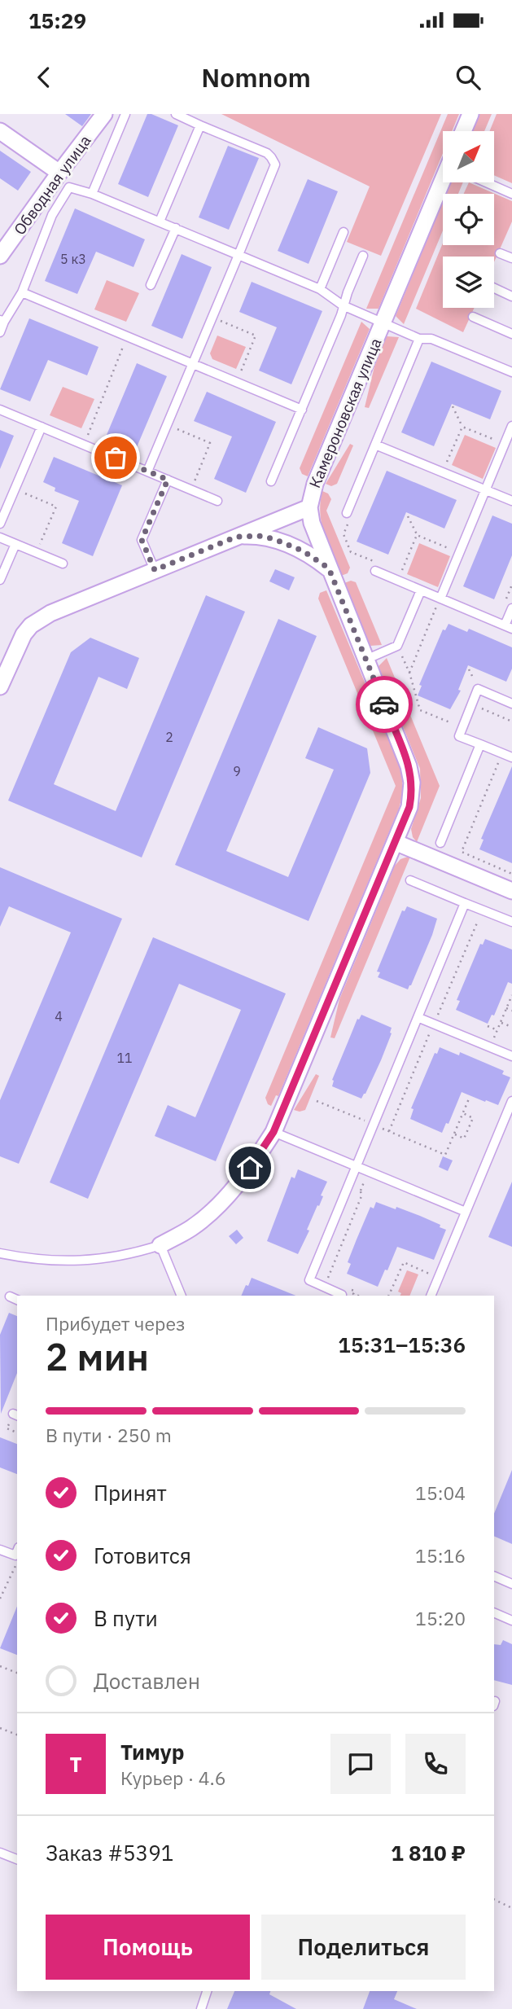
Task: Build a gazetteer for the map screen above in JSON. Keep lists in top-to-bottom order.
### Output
{
  "streets": {
    "street": ["Обводная улица", "Камероновская улица"]
  },
  "house_numbers": [
    "5 к3",
    "2",
    "9",
    "4",
    "11"
  ],
  "north": "top right",
  "page": {
    "status": "15:29",
    "header": "Nomnom",
    "heading": ["2 мин", "Прибудет через", "15:31–15:36"],
    "panel": [
      "Тимур",
      "Курьер · 4.6",
      "Заказ #5391",
      "1 810 ₽"
    ],
    "bar": "В пути · 250 m",
    "list": [
      ["Принят", "15:04"],
      ["Готовится", "15:16"],
      ["В пути", "15:20"],
      "Доставлен"
    ],
    "round": "Т",
    "buttons": ["Помощь", "Поделиться"]
  }
}
